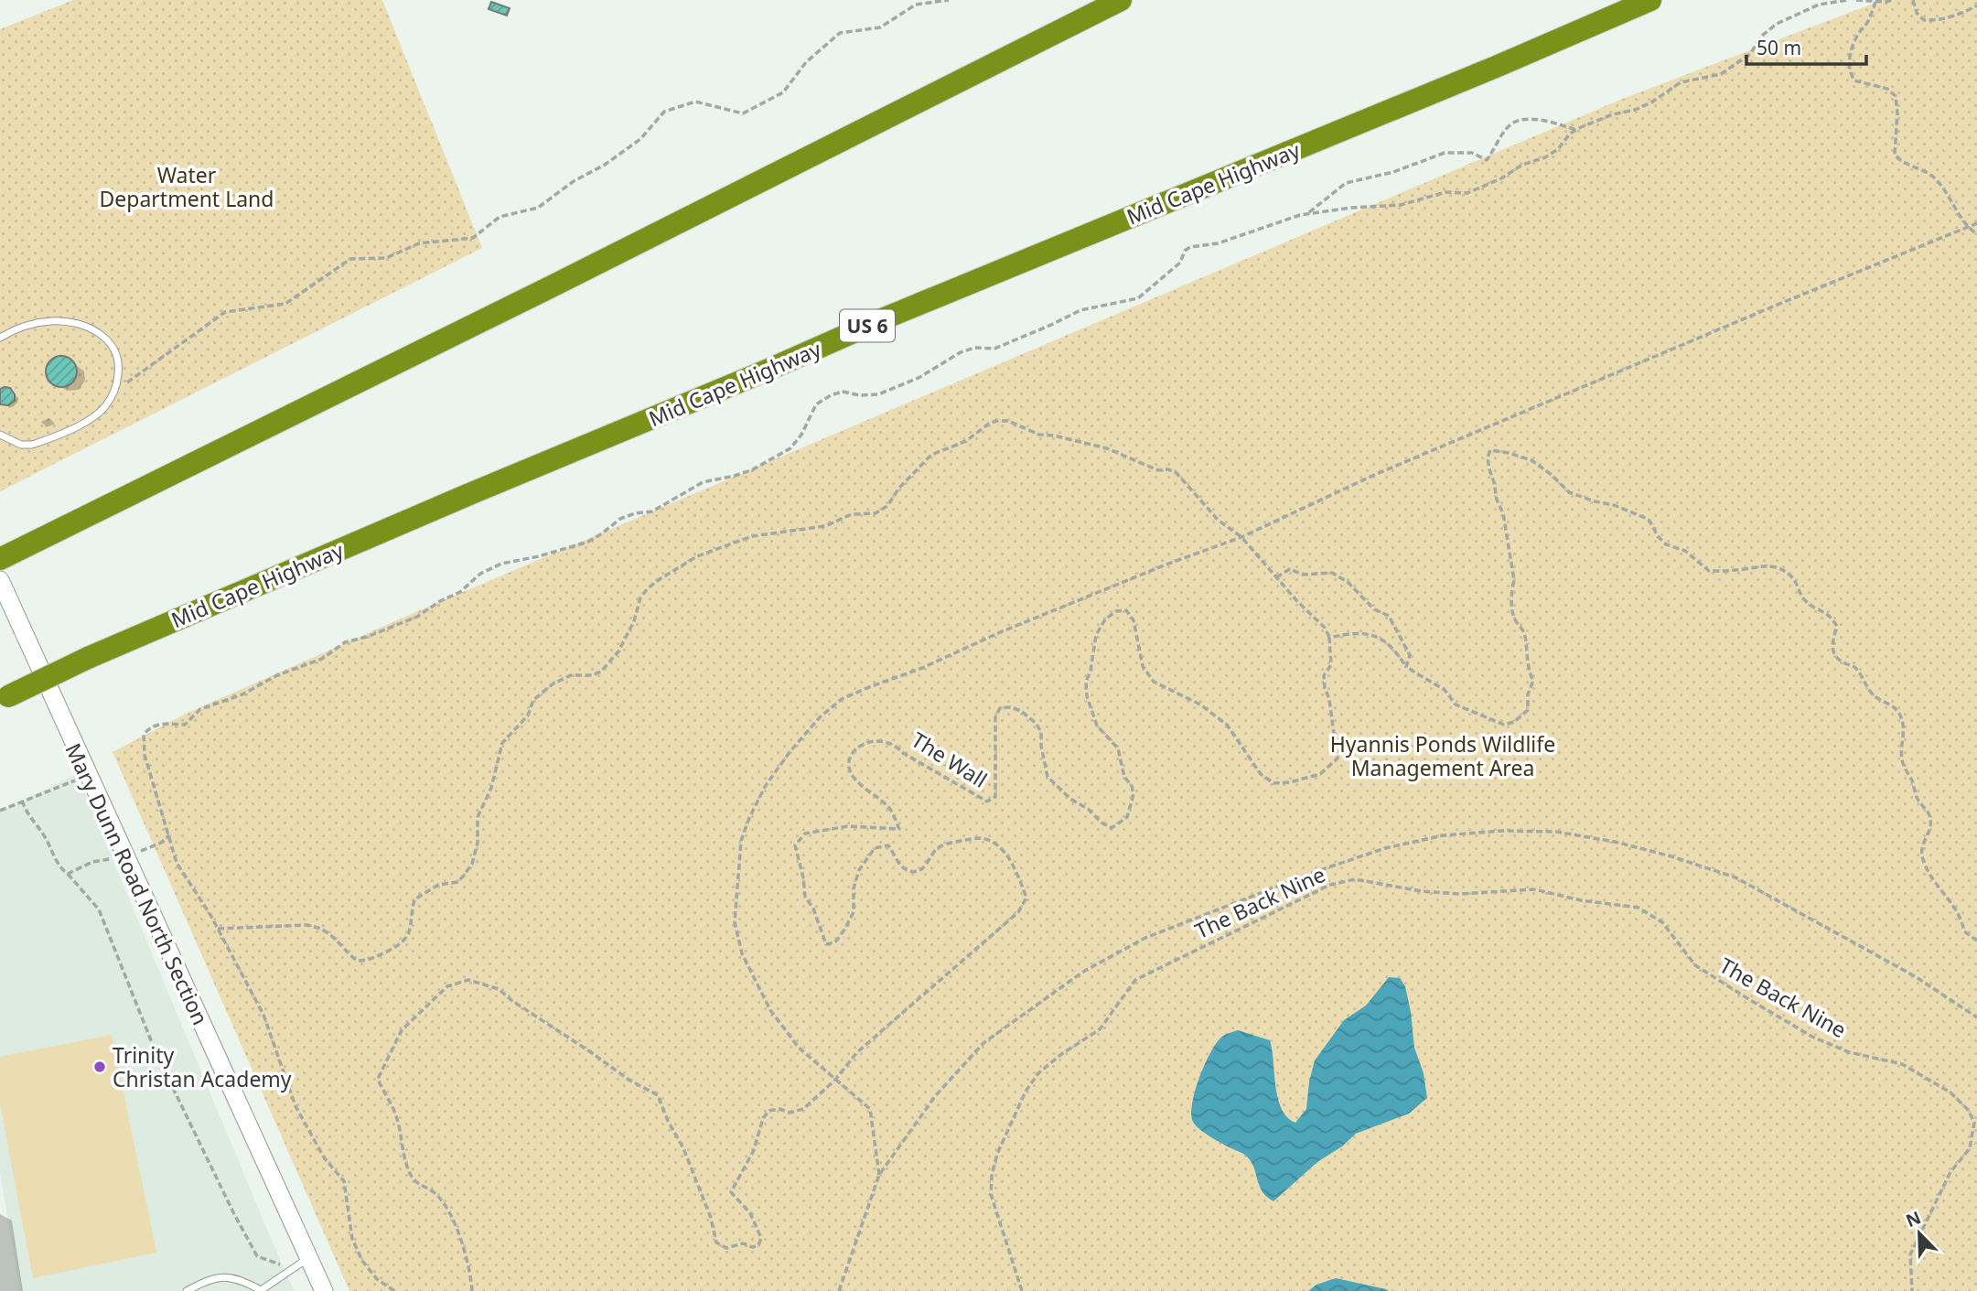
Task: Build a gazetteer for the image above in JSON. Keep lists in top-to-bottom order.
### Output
{
  "streets": {
    "highway": ["Mid Cape Highway", "US 6"],
    "street": ["Mary Dunn Road North Section"],
    "path": ["The Wall", "The Back Nine"]
  },
  "parks": ["Water Department Land", "Hyannis Ponds Wildlife Management Area"],
  "places": ["Trinity Christan Academy"],
  "scale_bar": "50 m",
  "north": "top left"
}
